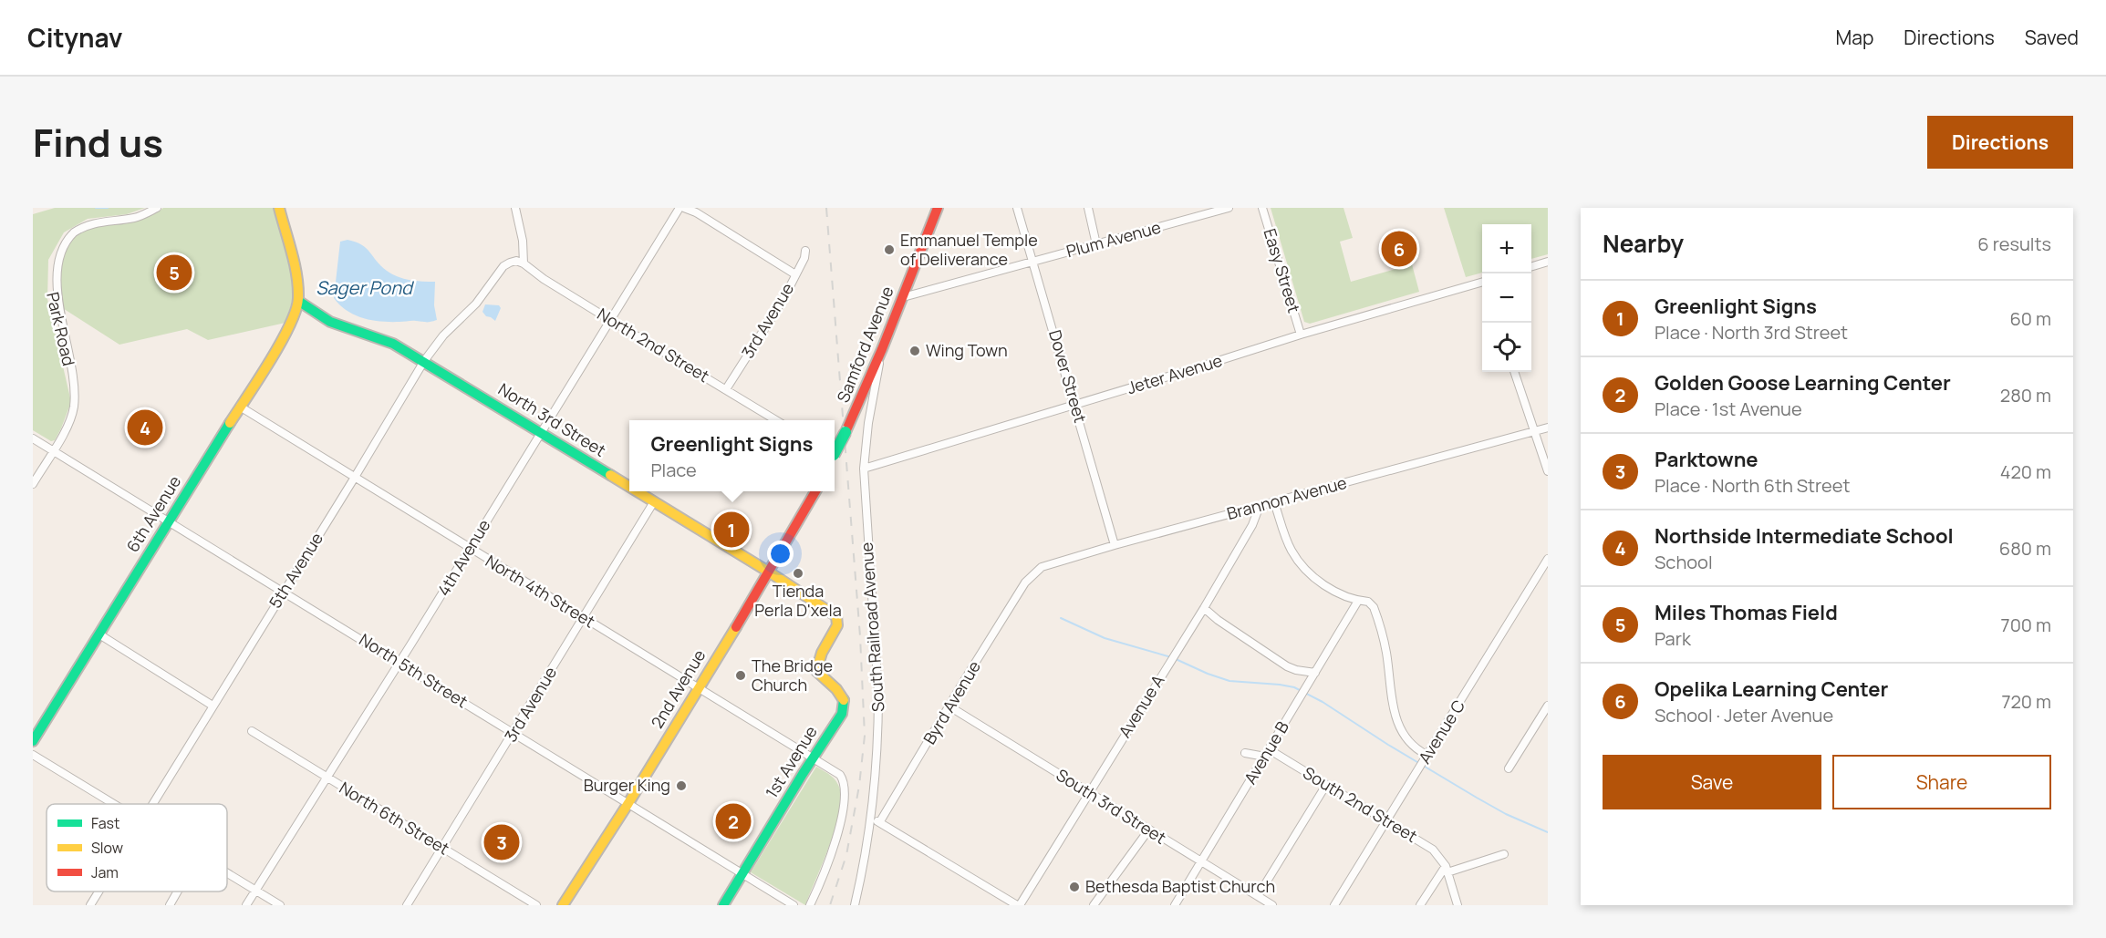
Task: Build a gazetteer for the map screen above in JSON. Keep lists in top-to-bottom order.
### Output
{
  "streets": {
    "street": [
      "Plum Avenue",
      "Easy Street",
      "3rd Avenue",
      "Park Road",
      "Samford Avenue",
      "North 2nd Street",
      "Jeter Avenue",
      "Dover Street",
      "North 3rd Street",
      "Brannon Avenue",
      "6th Avenue",
      "4th Avenue",
      "5th Avenue",
      "North 4th Street",
      "South Railroad Avenue",
      "North 5th Street",
      "2nd Avenue",
      "Byrd Avenue",
      "Avenue A",
      "Avenue C",
      "Avenue B",
      "1st Avenue",
      "South 2nd Street",
      "South 3rd Street",
      "North 6th Street"
    ]
  },
  "crossings": [
    ["Plum Avenue", "Samford Avenue"],
    ["Plum Avenue", "Dover Street"],
    ["Easy Street", "Jeter Avenue"],
    ["3rd Avenue", "North 2nd Street"],
    ["3rd Avenue", "North 3rd Street"],
    ["3rd Avenue", "North 4th Street"],
    ["3rd Avenue", "North 5th Street"],
    ["3rd Avenue", "North 6th Street"],
    ["Park Road", "North 5th Street"],
    ["Samford Avenue", "South Railroad Avenue"],
    ["North 2nd Street", "4th Avenue"],
    ["North 2nd Street", "5th Avenue"],
    ["Jeter Avenue", "Dover Street"],
    ["Jeter Avenue", "South Railroad Avenue"],
    ["Dover Street", "Brannon Avenue"],
    ["North 3rd Street", "6th Avenue"],
    ["North 3rd Street", "4th Avenue"],
    ["North 3rd Street", "5th Avenue"],
    ["North 3rd Street", "2nd Avenue"],
    ["North 3rd Street", "1st Avenue"],
    ["Brannon Avenue", "Byrd Avenue"],
    ["Brannon Avenue", "Avenue A"],
    ["6th Avenue", "North 4th Street"],
    ["6th Avenue", "North 5th Street"],
    ["4th Avenue", "North 4th Street"],
    ["4th Avenue", "North 5th Street"],
    ["4th Avenue", "North 6th Street"],
    ["5th Avenue", "North 4th Street"],
    ["5th Avenue", "North 5th Street"],
    ["North 4th Street", "2nd Avenue"],
    ["North 4th Street", "1st Avenue"],
    ["North 5th Street", "2nd Avenue"],
    ["North 5th Street", "1st Avenue"],
    ["Byrd Avenue", "South 3rd Street"],
    ["Avenue A", "South 3rd Street"],
    ["Avenue C", "South 2nd Street"],
    ["Avenue B", "South 2nd Street"],
    ["Avenue B", "South 3rd Street"]
  ],
  "water": ["Sager Pond"],
  "places": [
    "Emmanuel Temple of Deliverance",
    "Wing Town",
    "Tienda Perla D'xela",
    "The Bridge Church",
    "Burger King",
    "Bethesda Baptist Church"
  ],
  "legend": ["Fast", "Slow", "Jam"],
  "page": {
    "header": "Citynav",
    "nav": ["Map", "Directions", "Saved"],
    "title": "Find us",
    "buttons": [
      "Directions",
      ["Save", "Share"]
    ],
    "heading": ["Nearby", "6 results"],
    "map_buttons": ["+", "−"],
    "pins": [
      "6",
      "5",
      "4",
      "1",
      "2",
      "3"
    ],
    "list": [
      {
        "mark": "1",
        "name": "Greenlight Signs",
        "note": "Place · North 3rd Street",
        "value": "60 m"
      },
      {
        "mark": "2",
        "name": "Golden Goose Learning Center",
        "note": "Place · 1st Avenue",
        "value": "280 m"
      },
      {
        "mark": "3",
        "name": "Parktowne",
        "note": "Place · North 6th Street",
        "value": "420 m"
      },
      {
        "mark": "4",
        "name": "Northside Intermediate School",
        "note": "School",
        "value": "680 m"
      },
      {
        "mark": "5",
        "name": "Miles Thomas Field",
        "note": "Park",
        "value": "700 m"
      },
      {
        "mark": "6",
        "name": "Opelika Learning Center",
        "note": "School · Jeter Avenue",
        "value": "720 m"
      }
    ],
    "popup": ["Greenlight Signs", "Place"]
  }
}
